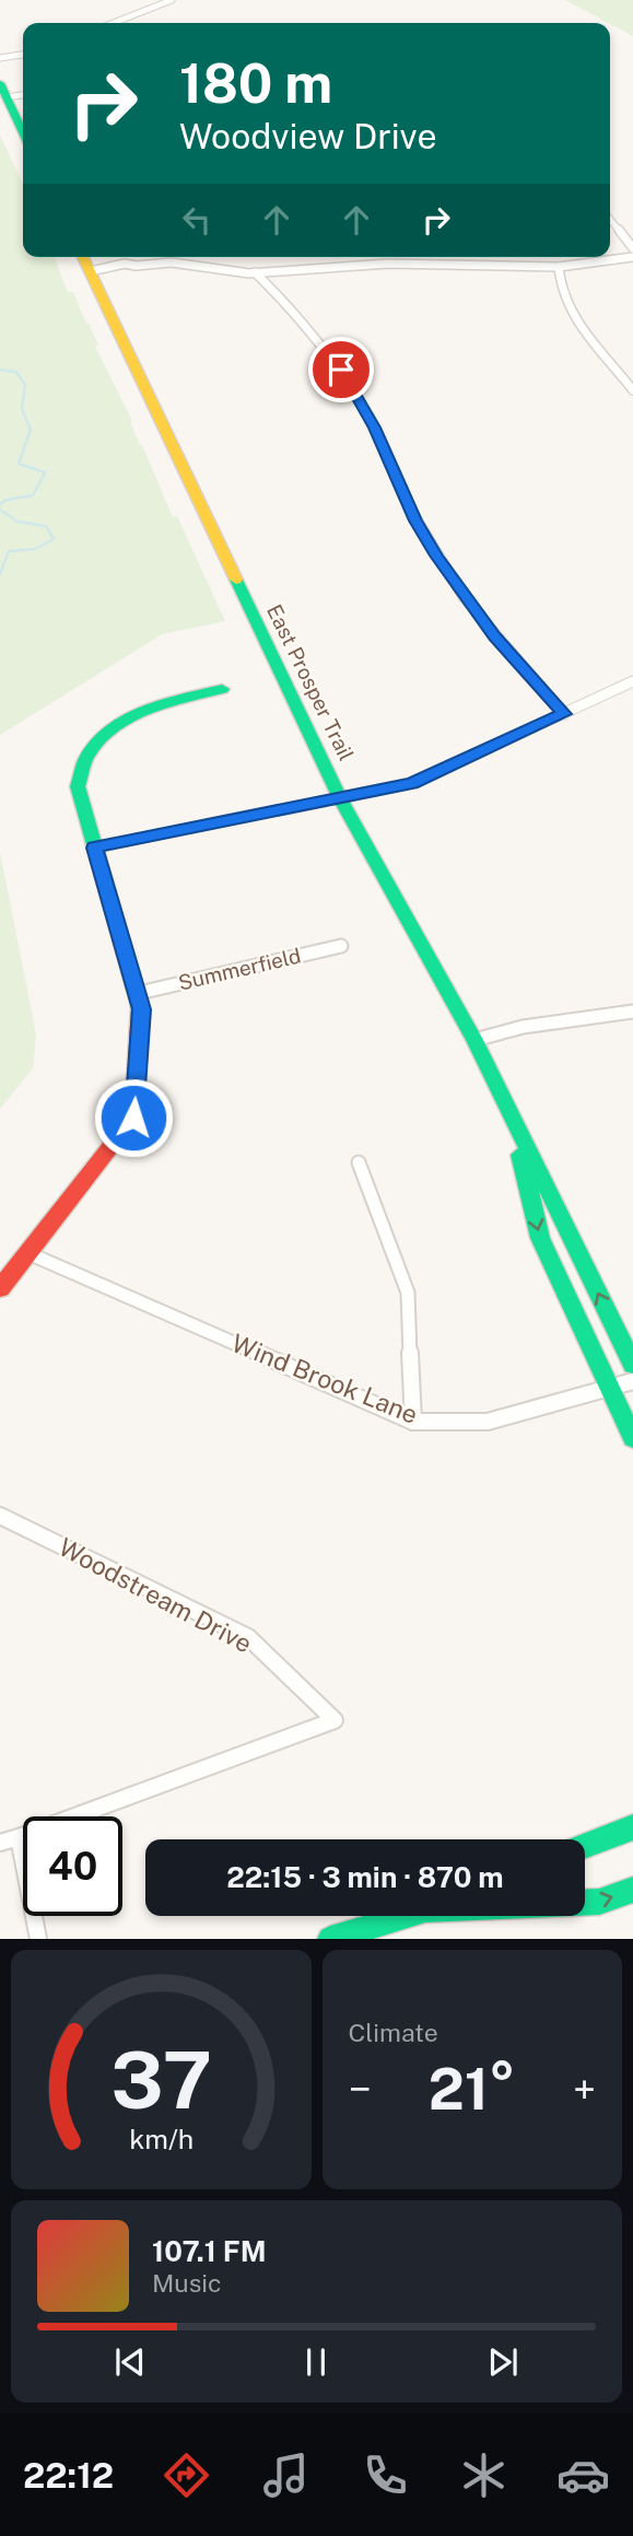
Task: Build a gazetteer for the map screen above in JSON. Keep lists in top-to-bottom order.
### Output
{
  "streets": {
    "main road": ["East Prosper Trail"],
    "street": ["Summerfield", "Wind Brook Lane", "Woodstream Drive"]
  },
  "crossings": [
    ["East Prosper Trail", "Wind Brook Lane"]
  ],
  "page": {
    "turn": ["180 m", "Woodview Drive"],
    "limit": "40",
    "trip": "22:15 · 3 min · 870 m",
    "tile": "Climate",
    "heat": ["−", "21°", "+"],
    "song": ["107.1 FM", "Music"],
    "tabs": "22:12",
    "gauge": ["37", "km/h"]
  }
}
